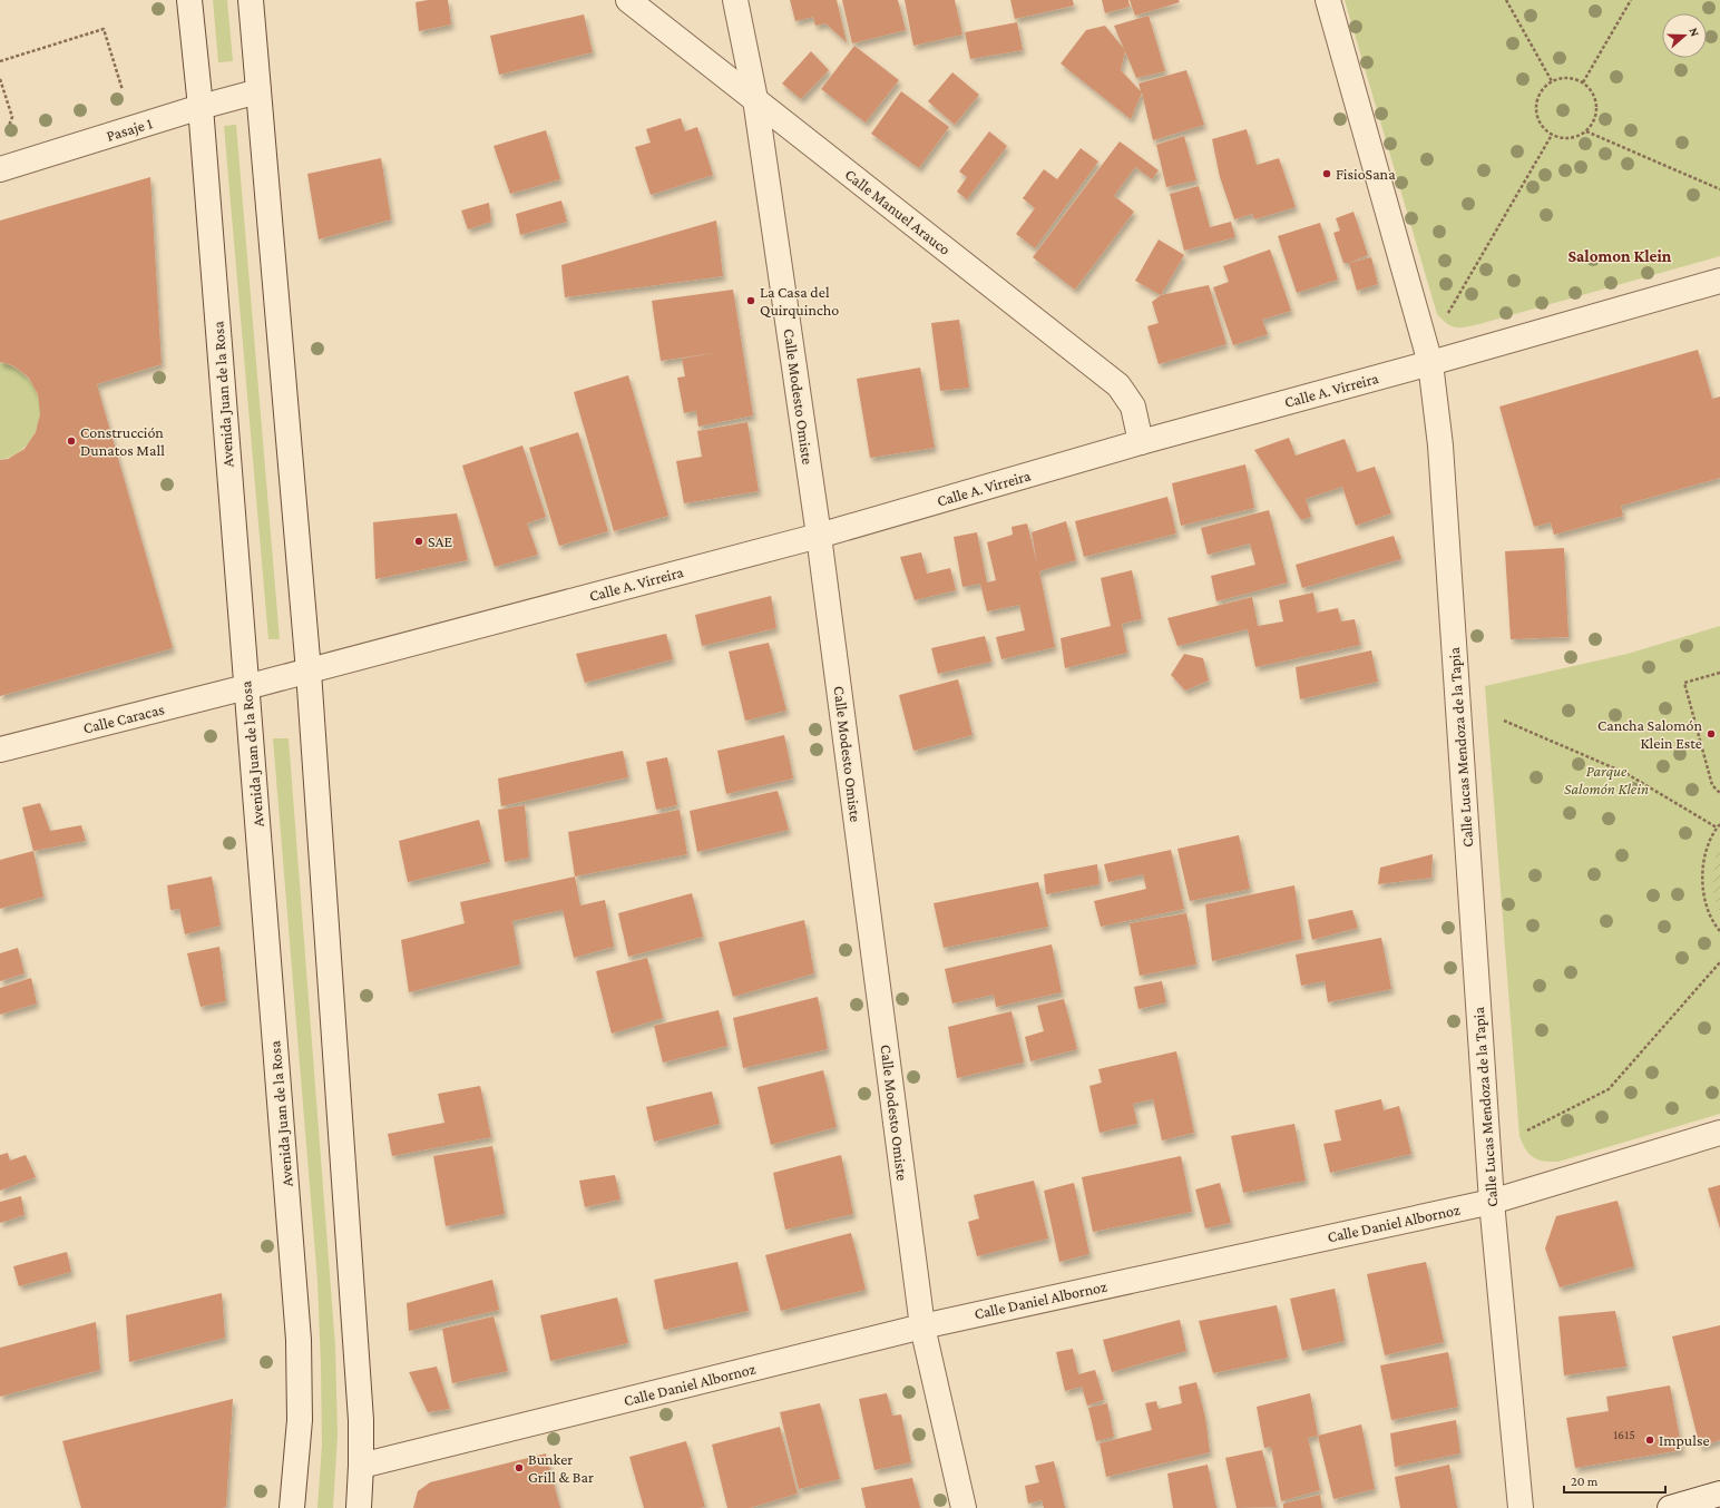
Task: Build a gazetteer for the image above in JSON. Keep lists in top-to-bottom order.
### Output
{
  "streets": {
    "street": [
      "Pasaje 1",
      "Calle Manuel Arauco",
      "Calle A. Virreira",
      "Avenida Juan de la Rosa",
      "Calle Modesto Omiste",
      "Calle Caracas",
      "Calle Lucas Mendoza de la Tapia",
      "Calle Daniel Albornoz"
    ]
  },
  "crossings": [
    ["Pasaje 1", "Avenida Juan de la Rosa"],
    ["Calle Manuel Arauco", "Calle A. Virreira"],
    ["Calle Manuel Arauco", "Calle Modesto Omiste"],
    ["Calle A. Virreira", "Avenida Juan de la Rosa"],
    ["Calle A. Virreira", "Calle Modesto Omiste"],
    ["Calle A. Virreira", "Calle Caracas"],
    ["Calle A. Virreira", "Calle Lucas Mendoza de la Tapia"],
    ["Avenida Juan de la Rosa", "Calle Caracas"],
    ["Calle Modesto Omiste", "Calle Daniel Albornoz"],
    ["Calle Lucas Mendoza de la Tapia", "Calle Daniel Albornoz"]
  ],
  "districts": ["Salomon Klein"],
  "parks": ["Parque Salomón Klein"],
  "places": [
    "FisioSana",
    "La Casa del Quirquincho",
    "Construcción Dunatos Mall",
    "SAE",
    "Cancha Salomón Klein Este",
    "Impulse",
    "Bunker Grill & Bar"
  ],
  "house_numbers": ["1615"],
  "scale_bar": "20 m",
  "north": "right"
}
